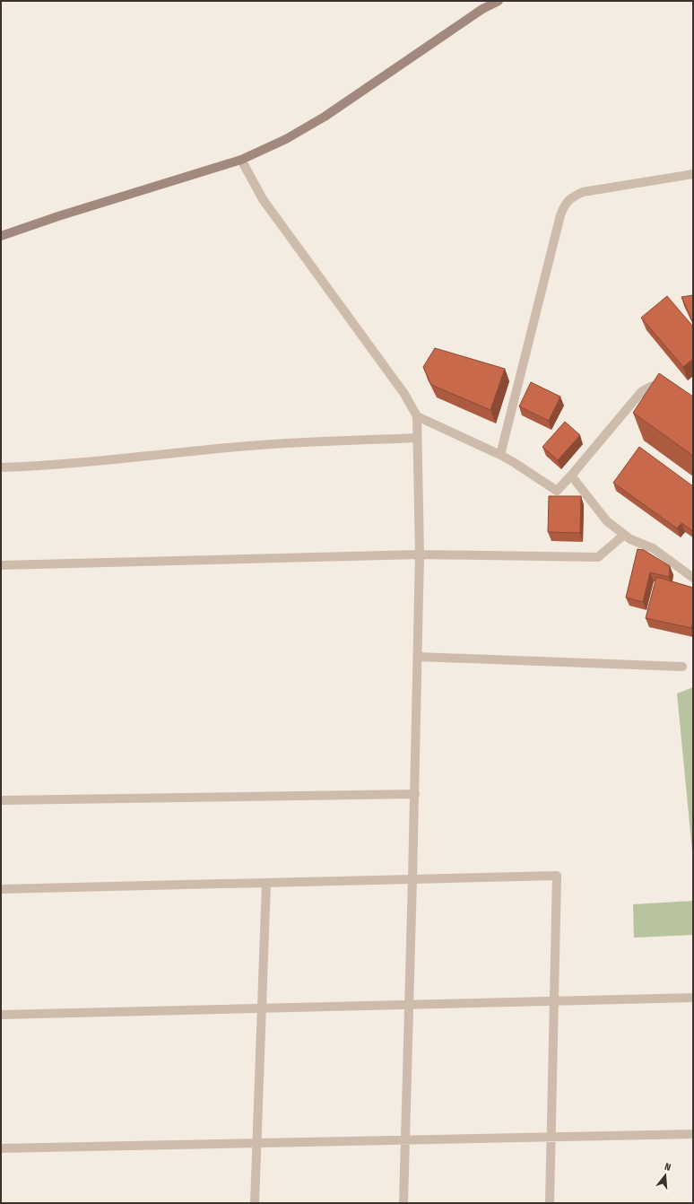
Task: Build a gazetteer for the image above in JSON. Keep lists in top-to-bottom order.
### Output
{
  "north": "top"
}
